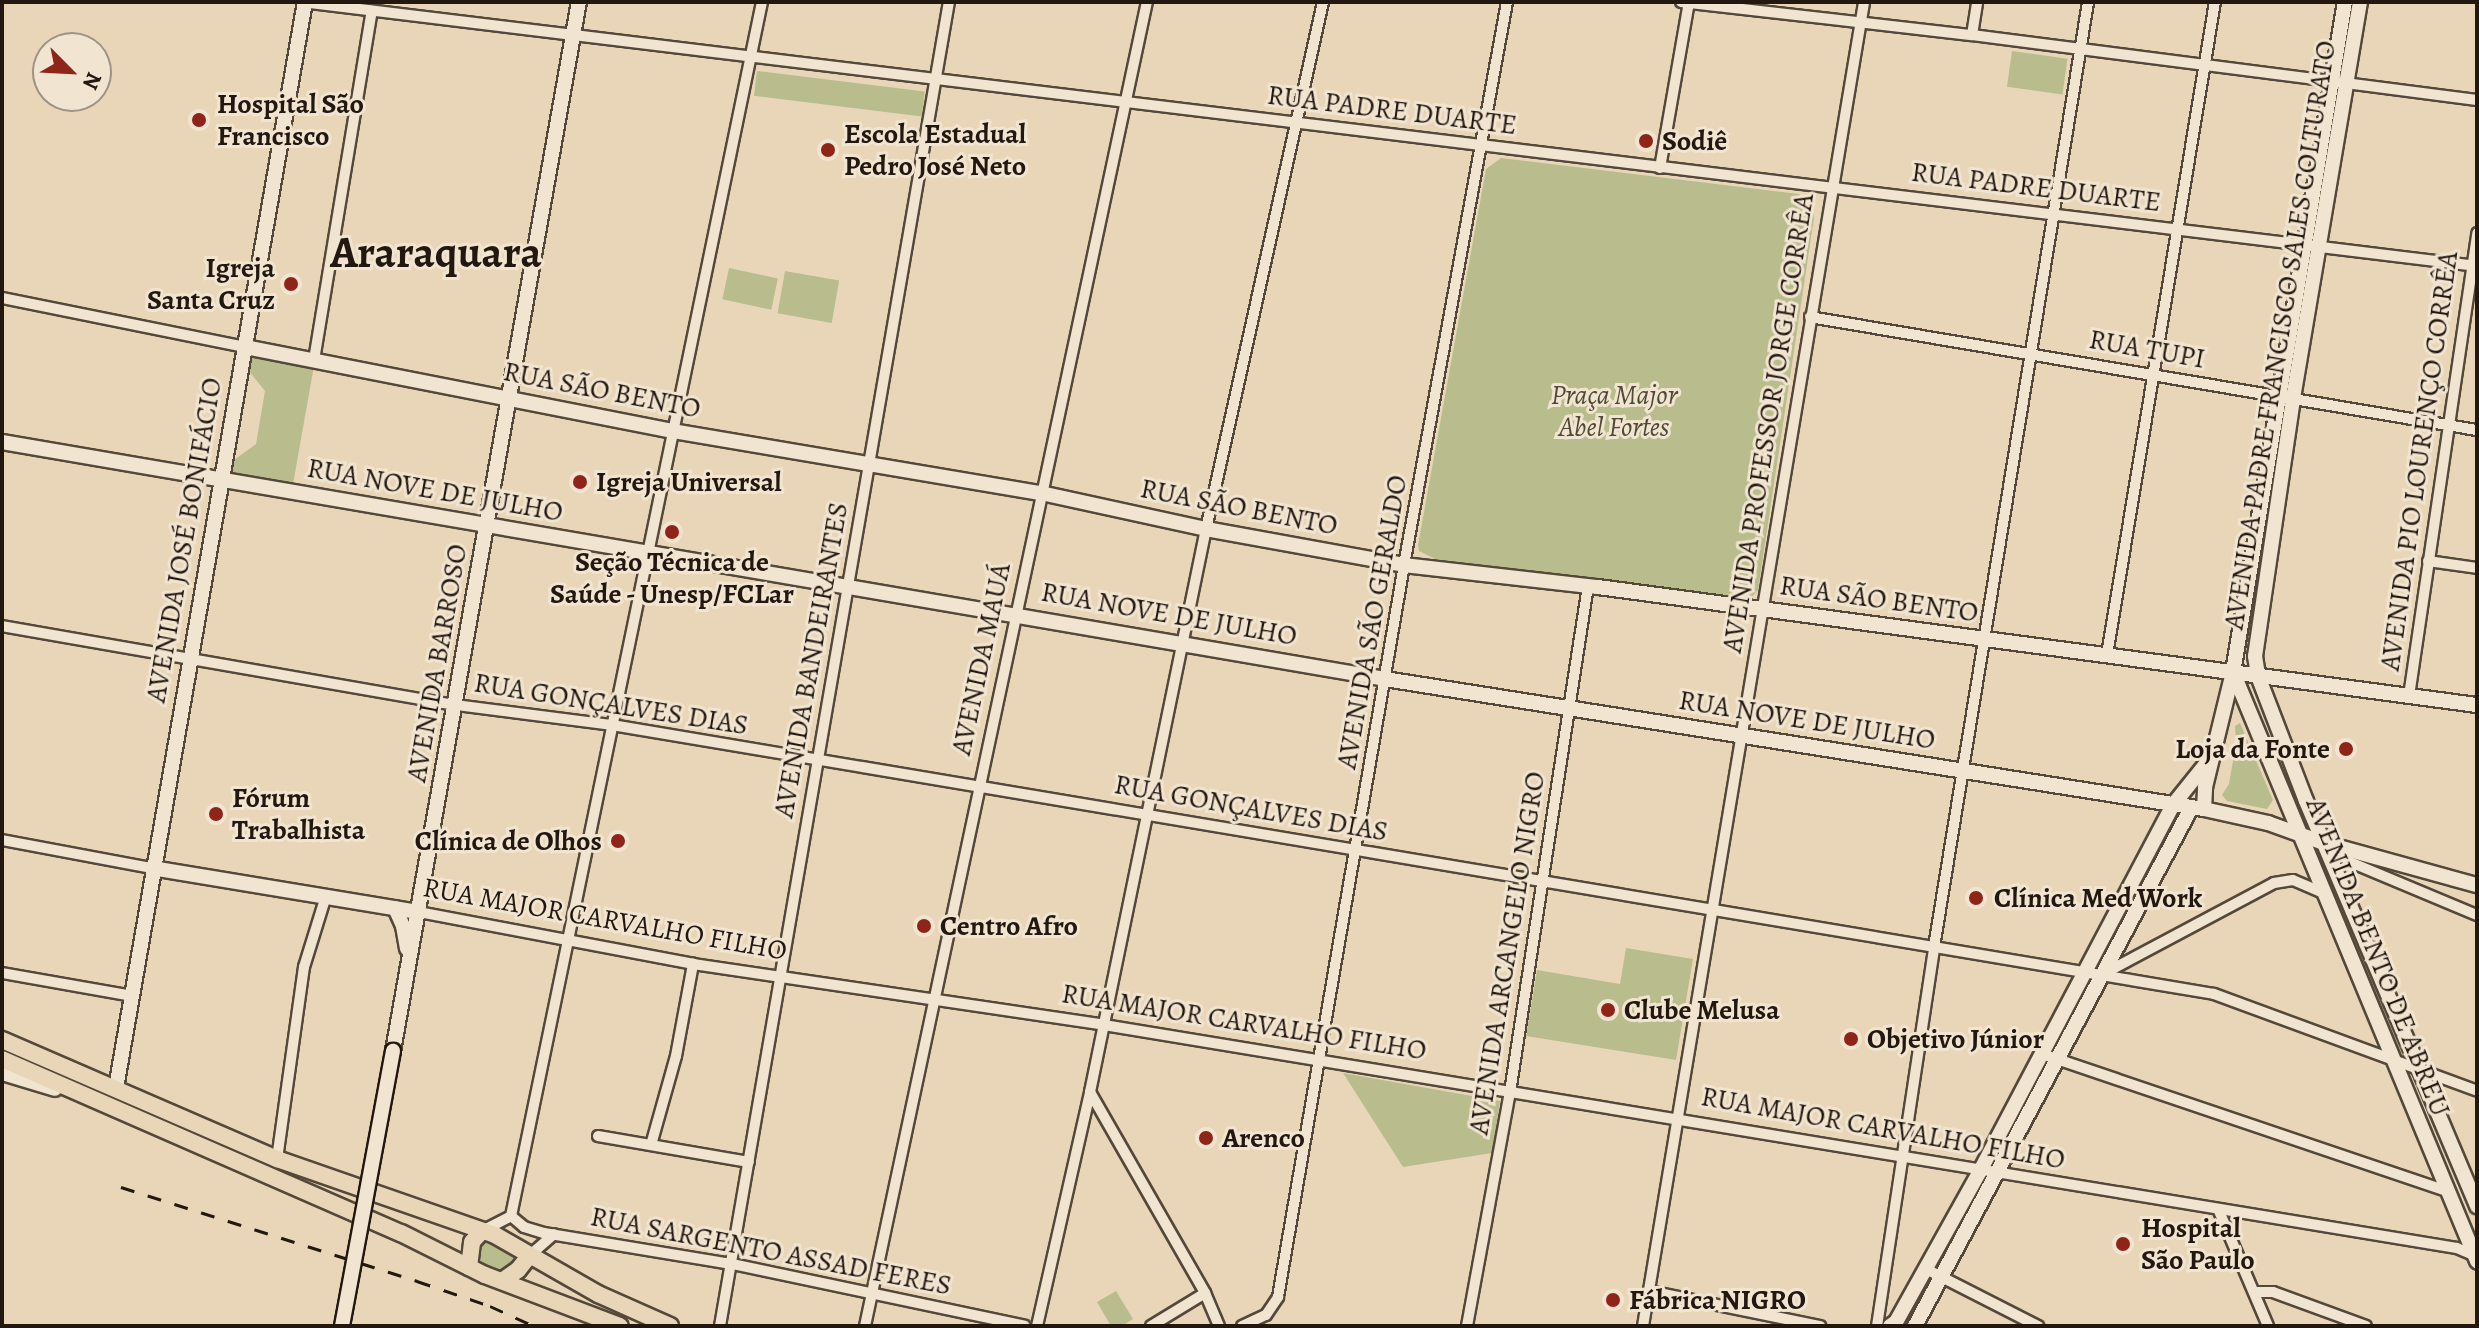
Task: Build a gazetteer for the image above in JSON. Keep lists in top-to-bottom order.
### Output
{
  "streets": {
    "street": [
      "RUA PADRE DUARTE",
      "AVENIDA PADRE FRANCISCO SALES COLTURATO",
      "RUA TUPI",
      "RUA SÃO BENTO",
      "AVENIDA PROFESSOR JORGE CORRÊA",
      "AVENIDA PIO LOURENÇO CORRÊA",
      "RUA NOVE DE JULHO",
      "AVENIDA JOSÉ BONIFÁCIO",
      "AVENIDA SÃO GERALDO",
      "AVENIDA MAUÁ",
      "AVENIDA BANDEIRANTES",
      "AVENIDA BARROSO",
      "RUA GONÇALVES DIAS",
      "RUA MAJOR CARVALHO FILHO",
      "AVENIDA ARCANGELO NIGRO",
      "AVENIDA BENTO DE ABREU",
      "RUA SARGENTO ASSAD FERES"
    ]
  },
  "crossings": [
    ["RUA PADRE DUARTE", "AVENIDA PADRE FRANCISCO SALES COLTURATO"],
    ["RUA PADRE DUARTE", "AVENIDA PROFESSOR JORGE CORRÊA"],
    ["RUA PADRE DUARTE", "AVENIDA PIO LOURENÇO CORRÊA"],
    ["RUA PADRE DUARTE", "AVENIDA JOSÉ BONIFÁCIO"],
    ["RUA PADRE DUARTE", "AVENIDA SÃO GERALDO"],
    ["RUA PADRE DUARTE", "AVENIDA MAUÁ"],
    ["RUA PADRE DUARTE", "AVENIDA BANDEIRANTES"],
    ["RUA PADRE DUARTE", "AVENIDA BARROSO"],
    ["AVENIDA PADRE FRANCISCO SALES COLTURATO", "RUA TUPI"],
    ["AVENIDA PADRE FRANCISCO SALES COLTURATO", "RUA SÃO BENTO"],
    ["AVENIDA PADRE FRANCISCO SALES COLTURATO", "RUA NOVE DE JULHO"],
    ["AVENIDA PADRE FRANCISCO SALES COLTURATO", "RUA GONÇALVES DIAS"],
    ["AVENIDA PADRE FRANCISCO SALES COLTURATO", "RUA MAJOR CARVALHO FILHO"],
    ["AVENIDA PADRE FRANCISCO SALES COLTURATO", "AVENIDA BENTO DE ABREU"],
    ["RUA TUPI", "AVENIDA PROFESSOR JORGE CORRÊA"],
    ["RUA TUPI", "AVENIDA PIO LOURENÇO CORRÊA"],
    ["RUA SÃO BENTO", "AVENIDA PROFESSOR JORGE CORRÊA"],
    ["RUA SÃO BENTO", "AVENIDA PIO LOURENÇO CORRÊA"],
    ["RUA SÃO BENTO", "AVENIDA JOSÉ BONIFÁCIO"],
    ["RUA SÃO BENTO", "AVENIDA SÃO GERALDO"],
    ["RUA SÃO BENTO", "AVENIDA MAUÁ"],
    ["RUA SÃO BENTO", "AVENIDA BANDEIRANTES"],
    ["RUA SÃO BENTO", "AVENIDA BARROSO"],
    ["RUA SÃO BENTO", "AVENIDA ARCANGELO NIGRO"],
    ["RUA SÃO BENTO", "AVENIDA BENTO DE ABREU"],
    ["AVENIDA PROFESSOR JORGE CORRÊA", "RUA NOVE DE JULHO"],
    ["AVENIDA PROFESSOR JORGE CORRÊA", "RUA GONÇALVES DIAS"],
    ["AVENIDA PROFESSOR JORGE CORRÊA", "RUA MAJOR CARVALHO FILHO"],
    ["RUA NOVE DE JULHO", "AVENIDA JOSÉ BONIFÁCIO"],
    ["RUA NOVE DE JULHO", "AVENIDA SÃO GERALDO"],
    ["RUA NOVE DE JULHO", "AVENIDA MAUÁ"],
    ["RUA NOVE DE JULHO", "AVENIDA BANDEIRANTES"],
    ["RUA NOVE DE JULHO", "AVENIDA BARROSO"],
    ["RUA NOVE DE JULHO", "AVENIDA ARCANGELO NIGRO"],
    ["RUA NOVE DE JULHO", "AVENIDA BENTO DE ABREU"],
    ["AVENIDA JOSÉ BONIFÁCIO", "RUA GONÇALVES DIAS"],
    ["AVENIDA JOSÉ BONIFÁCIO", "RUA MAJOR CARVALHO FILHO"],
    ["AVENIDA SÃO GERALDO", "RUA GONÇALVES DIAS"],
    ["AVENIDA SÃO GERALDO", "RUA MAJOR CARVALHO FILHO"],
    ["AVENIDA MAUÁ", "RUA GONÇALVES DIAS"],
    ["AVENIDA MAUÁ", "RUA MAJOR CARVALHO FILHO"],
    ["AVENIDA MAUÁ", "RUA SARGENTO ASSAD FERES"],
    ["AVENIDA BANDEIRANTES", "RUA GONÇALVES DIAS"],
    ["AVENIDA BANDEIRANTES", "RUA MAJOR CARVALHO FILHO"],
    ["AVENIDA BANDEIRANTES", "RUA SARGENTO ASSAD FERES"],
    ["AVENIDA BARROSO", "RUA GONÇALVES DIAS"],
    ["AVENIDA BARROSO", "RUA MAJOR CARVALHO FILHO"],
    ["RUA GONÇALVES DIAS", "AVENIDA ARCANGELO NIGRO"],
    ["RUA GONÇALVES DIAS", "AVENIDA BENTO DE ABREU"],
    ["RUA MAJOR CARVALHO FILHO", "AVENIDA ARCANGELO NIGRO"],
    ["RUA MAJOR CARVALHO FILHO", "AVENIDA BENTO DE ABREU"]
  ],
  "districts": ["Araraquara"],
  "parks": ["Praça Major Abel Fortes"],
  "places": [
    "Hospital São Francisco",
    "Sodiê",
    "Escola Estadual Pedro José Neto",
    "Igreja Santa Cruz",
    "Igreja Universal",
    "Seção Técnica de Saúde - Unesp/FCLar",
    "Loja da Fonte",
    "Fórum Trabalhista",
    "Clínica de Olhos",
    "Clínica Med Work",
    "Centro Afro",
    "Clube Melusa",
    "Objetivo Júnior",
    "Arenco",
    "Hospital São Paulo",
    "Fábrica NIGRO"
  ],
  "north": "bottom right"
}
